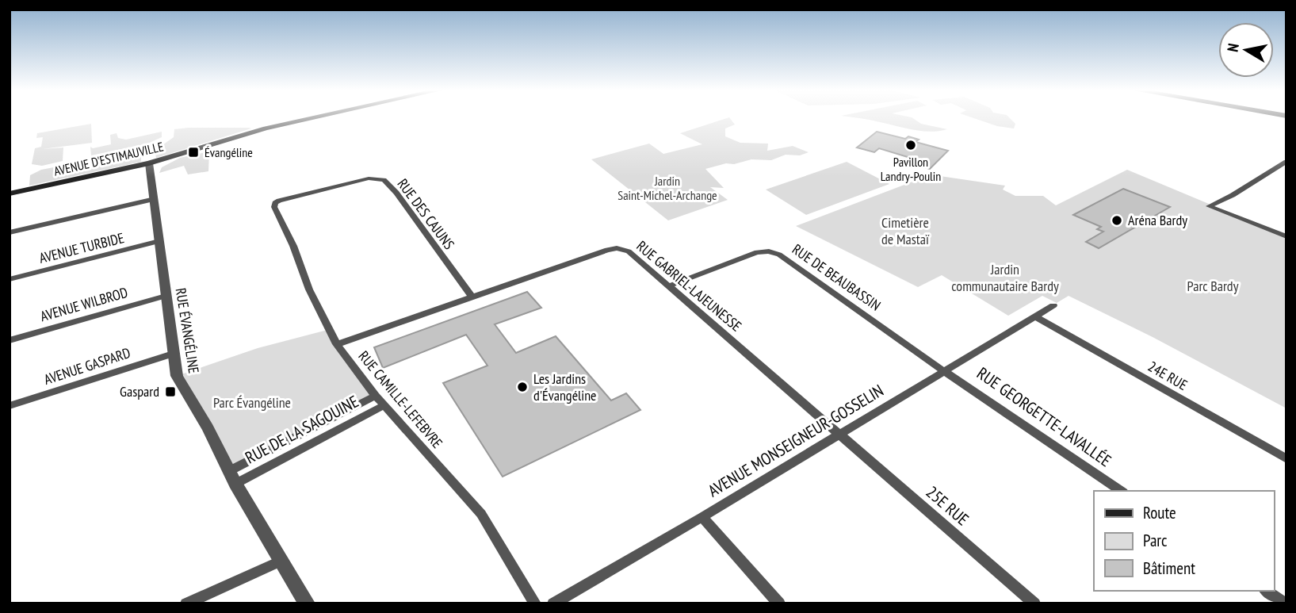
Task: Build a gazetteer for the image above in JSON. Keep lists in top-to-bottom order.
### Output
{
  "streets": {
    "main road": ["AVENUE D'ESTIMAUVILLE"],
    "street": [
      "RUE DES CAJUNS",
      "AVENUE TURBIDE",
      "RUE DE BEAUBASSIN",
      "RUE GABRIEL-LAJEUNESSE",
      "AVENUE WILBROD",
      "RUE ÉVANGÉLINE",
      "AVENUE GASPARD",
      "24E RUE",
      "RUE CAMILLE-LEFEBVRE",
      "RUE GEORGETTE-LAVALLÉE",
      "RUE DE LA SAGOUINE",
      "AVENUE MONSEIGNEUR-GOSSELIN",
      "25E RUE"
    ]
  },
  "crossings": [
    ["AVENUE D'ESTIMAUVILLE", "RUE ÉVANGÉLINE"],
    ["RUE DES CAJUNS", "RUE GABRIEL-LAJEUNESSE"],
    ["RUE DES CAJUNS", "RUE CAMILLE-LEFEBVRE"],
    ["AVENUE TURBIDE", "RUE ÉVANGÉLINE"],
    ["RUE DE BEAUBASSIN", "RUE GABRIEL-LAJEUNESSE"],
    ["RUE DE BEAUBASSIN", "RUE GEORGETTE-LAVALLÉE"],
    ["RUE DE BEAUBASSIN", "AVENUE MONSEIGNEUR-GOSSELIN"],
    ["RUE GABRIEL-LAJEUNESSE", "RUE CAMILLE-LEFEBVRE"],
    ["RUE GABRIEL-LAJEUNESSE", "AVENUE MONSEIGNEUR-GOSSELIN"],
    ["RUE GABRIEL-LAJEUNESSE", "25E RUE"],
    ["AVENUE WILBROD", "RUE ÉVANGÉLINE"],
    ["RUE ÉVANGÉLINE", "AVENUE GASPARD"],
    ["RUE ÉVANGÉLINE", "RUE DE LA SAGOUINE"],
    ["24E RUE", "AVENUE MONSEIGNEUR-GOSSELIN"],
    ["RUE CAMILLE-LEFEBVRE", "RUE DE LA SAGOUINE"],
    ["RUE GEORGETTE-LAVALLÉE", "AVENUE MONSEIGNEUR-GOSSELIN"],
    ["AVENUE MONSEIGNEUR-GOSSELIN", "25E RUE"]
  ],
  "parks": [
    "Jardin Saint-Michel-Archange",
    "Cimetière de Mastaï",
    "Jardin communautaire Bardy",
    "Parc Bardy",
    "Parc Évangéline"
  ],
  "places": {
    "other": ["Pavillon Landry-Poulin", "Aréna Bardy", "Les Jardins d'Évangéline"],
    "transit": ["Évangéline", "Gaspard"]
  },
  "legend": ["Route", "Parc", "Bâtiment"],
  "north": "left"
}
